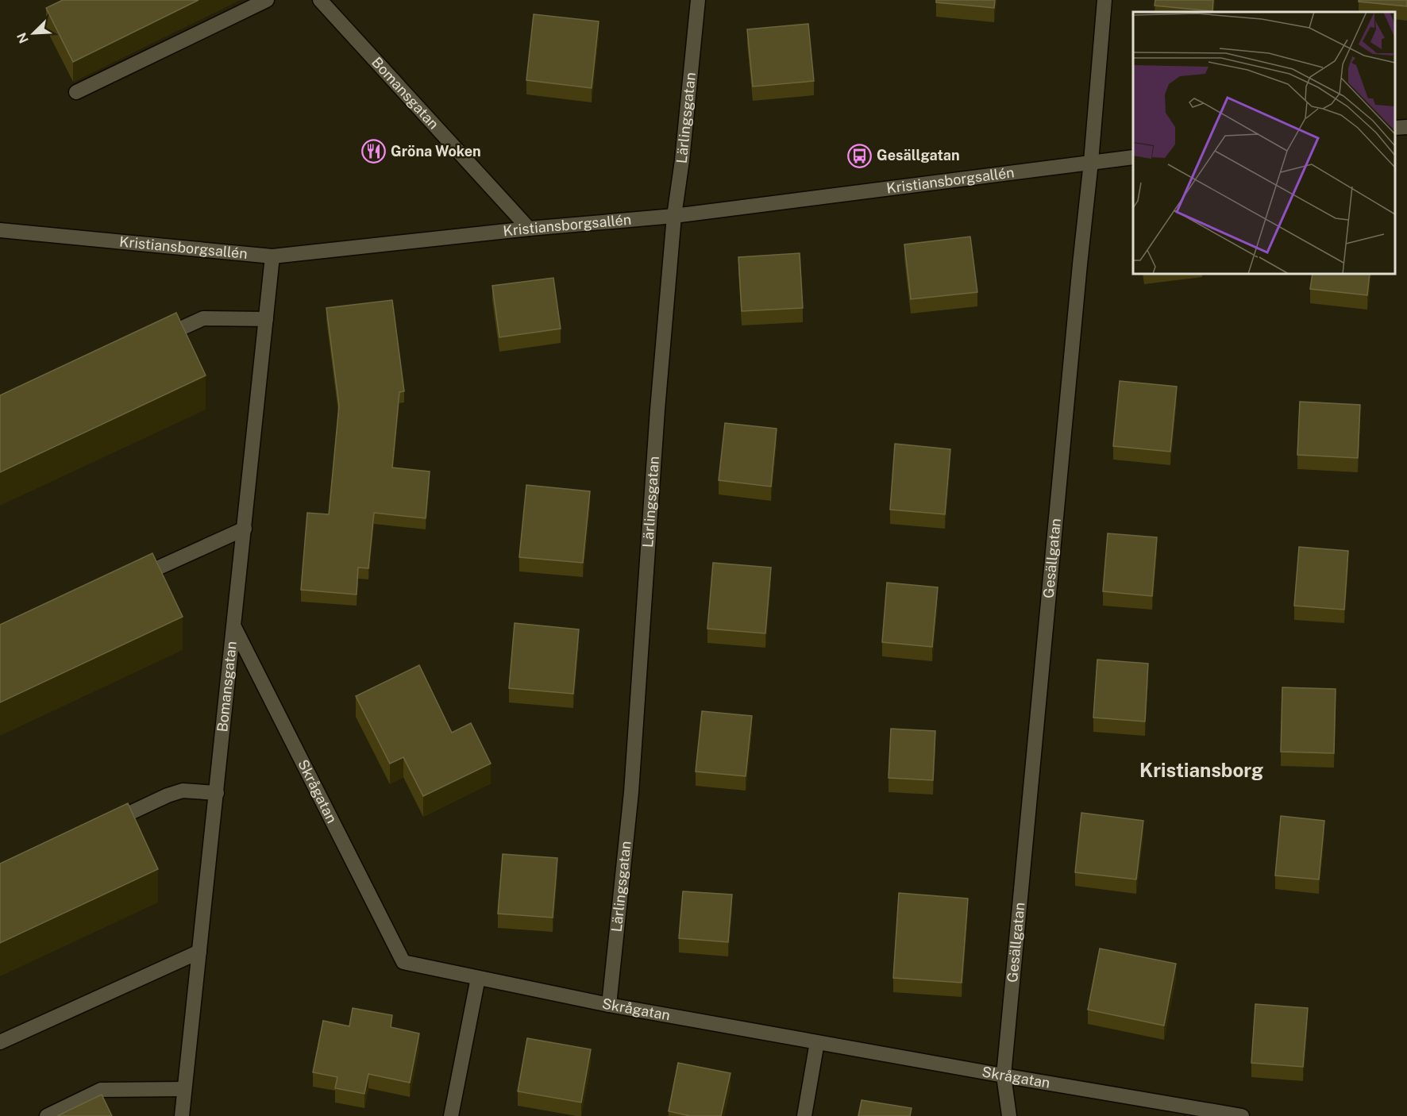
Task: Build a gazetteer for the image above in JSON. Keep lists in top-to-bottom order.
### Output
{
  "streets": {
    "street": [
      "Bomansgatan",
      "Lärlingsgatan",
      "Kristiansborgsallén",
      "Gesällgatan",
      "Skrågatan"
    ]
  },
  "crossings": [
    ["Bomansgatan", "Kristiansborgsallén"],
    ["Bomansgatan", "Skrågatan"],
    ["Lärlingsgatan", "Kristiansborgsallén"],
    ["Lärlingsgatan", "Skrågatan"],
    ["Kristiansborgsallén", "Gesällgatan"],
    ["Gesällgatan", "Skrågatan"]
  ],
  "districts": ["Kristiansborg"],
  "places": {
    "restaurant": ["Gröna Woken"],
    "bus stop": ["Gesällgatan"]
  },
  "north": "bottom left"
}
